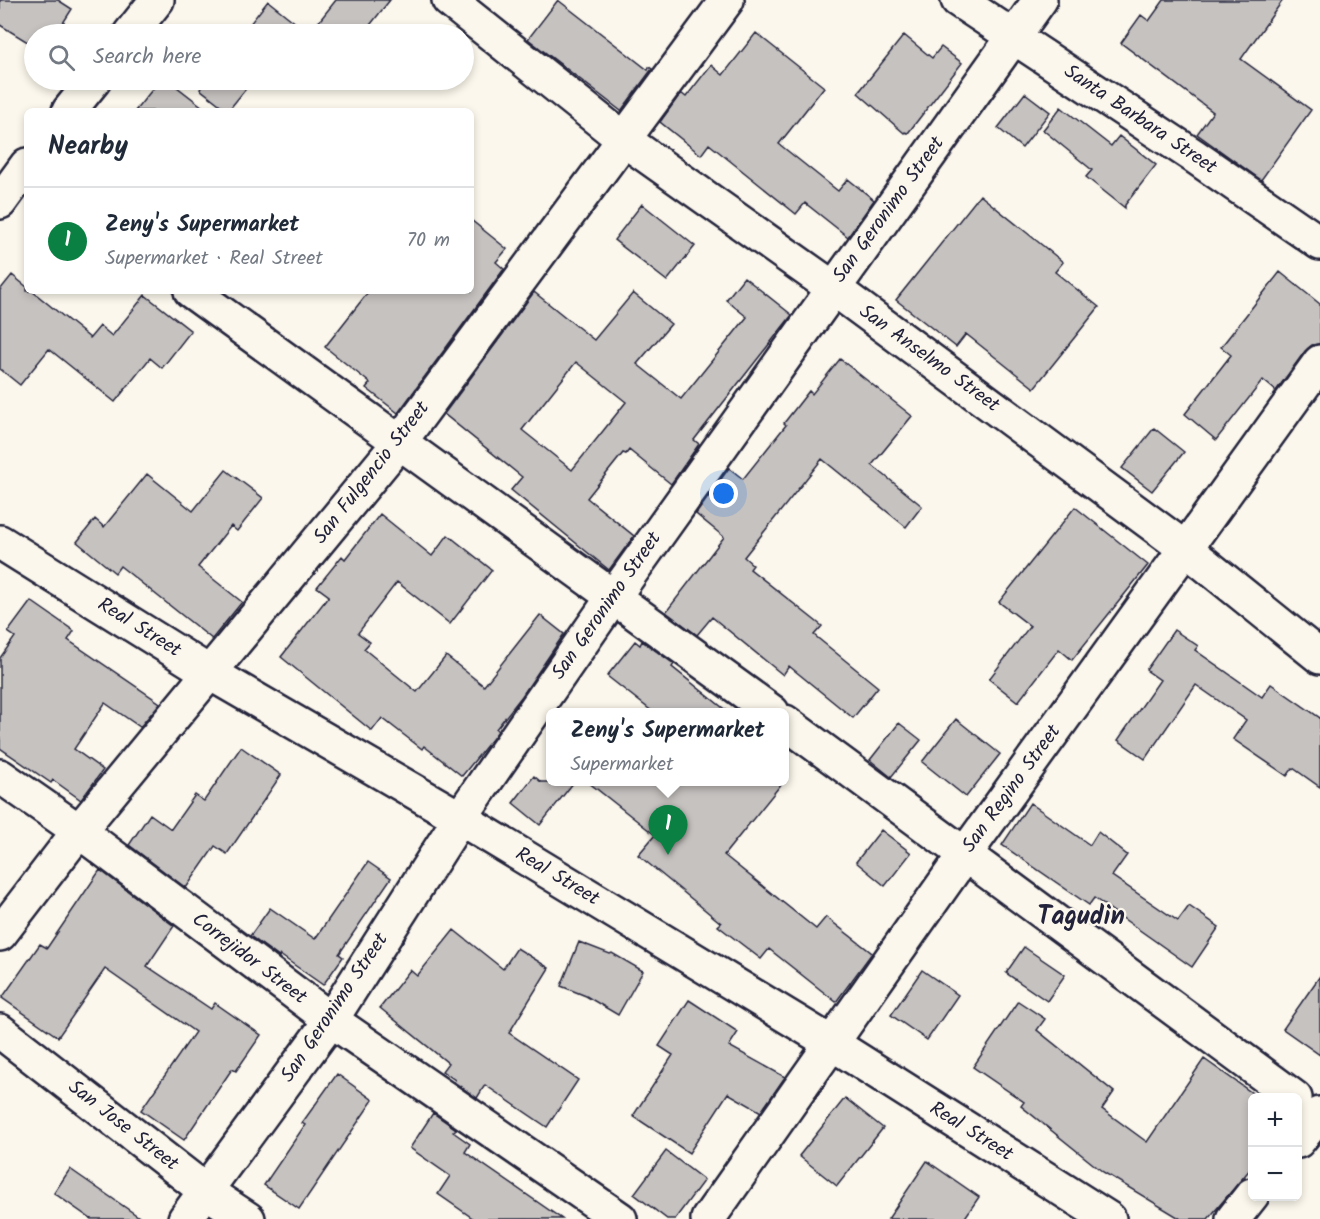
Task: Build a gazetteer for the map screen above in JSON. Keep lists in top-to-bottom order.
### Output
{
  "streets": {
    "main road": [
      "Santa Barbara Street",
      "San Geronimo Street",
      "San Anselmo Street",
      "San Fulgencio Street",
      "Real Street",
      "San Regino Street",
      "Correjidor Street",
      "San Jose Street"
    ]
  },
  "crossings": [
    ["Santa Barbara Street", "San Geronimo Street"],
    ["San Geronimo Street", "San Anselmo Street"],
    ["San Geronimo Street", "Real Street"],
    ["San Geronimo Street", "Correjidor Street"],
    ["San Geronimo Street", "San Jose Street"],
    ["San Anselmo Street", "San Fulgencio Street"],
    ["San Anselmo Street", "San Regino Street"],
    ["San Fulgencio Street", "Real Street"],
    ["San Fulgencio Street", "Correjidor Street"],
    ["Real Street", "San Regino Street"]
  ],
  "districts": ["Tagudin"],
  "page": {
    "search": "Search here",
    "heading": "Nearby",
    "list": [
      {
        "mark": "1",
        "name": "Zeny's Supermarket",
        "note": "Supermarket · Real Street",
        "value": "70 m"
      }
    ],
    "popup": ["Zeny's Supermarket", "Supermarket"],
    "pins": "1",
    "map_buttons": ["+", "−"]
  }
}
